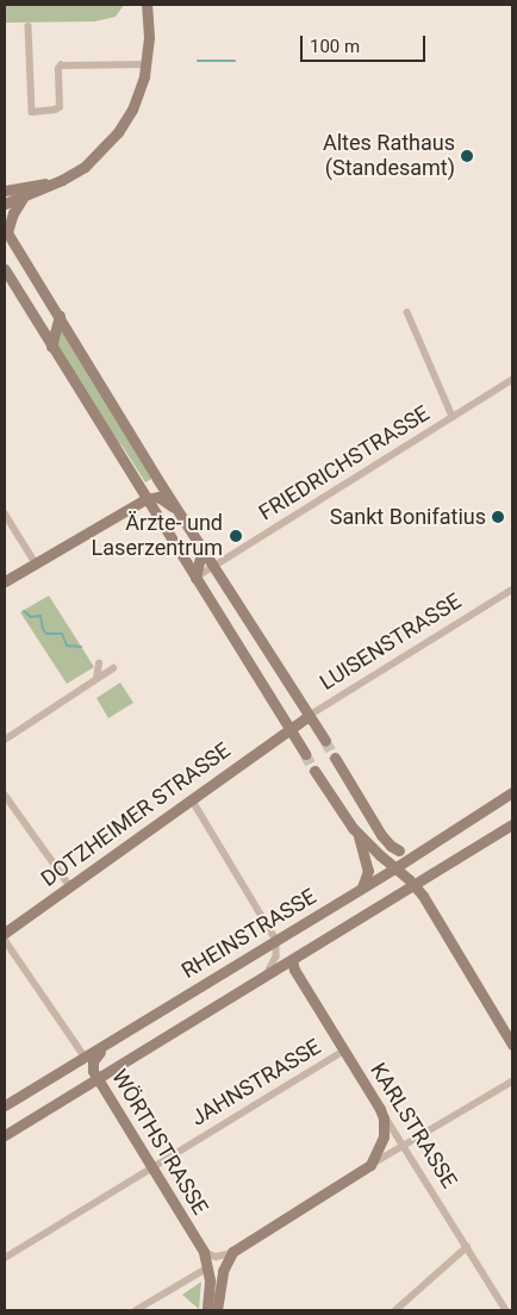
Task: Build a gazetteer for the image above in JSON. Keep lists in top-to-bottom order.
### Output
{
  "streets": {
    "main road": [
      "LUISENSTRASSE",
      "DOTZHEIMER STRASSE",
      "RHEINSTRASSE",
      "KARLSTRASSE",
      "WÖRTHSTRASSE"
    ],
    "street": ["FRIEDRICHSTRASSE", "JAHNSTRASSE"]
  },
  "crossings": [
    ["LUISENSTRASSE", "DOTZHEIMER STRASSE"],
    ["RHEINSTRASSE", "KARLSTRASSE"],
    ["RHEINSTRASSE", "WÖRTHSTRASSE"],
    ["JAHNSTRASSE", "KARLSTRASSE"],
    ["JAHNSTRASSE", "WÖRTHSTRASSE"]
  ],
  "places": ["Altes Rathaus (Standesamt)", "Sankt Bonifatius", "Ärzte- und Laserzentrum"],
  "scale_bar": "100 m"
}
